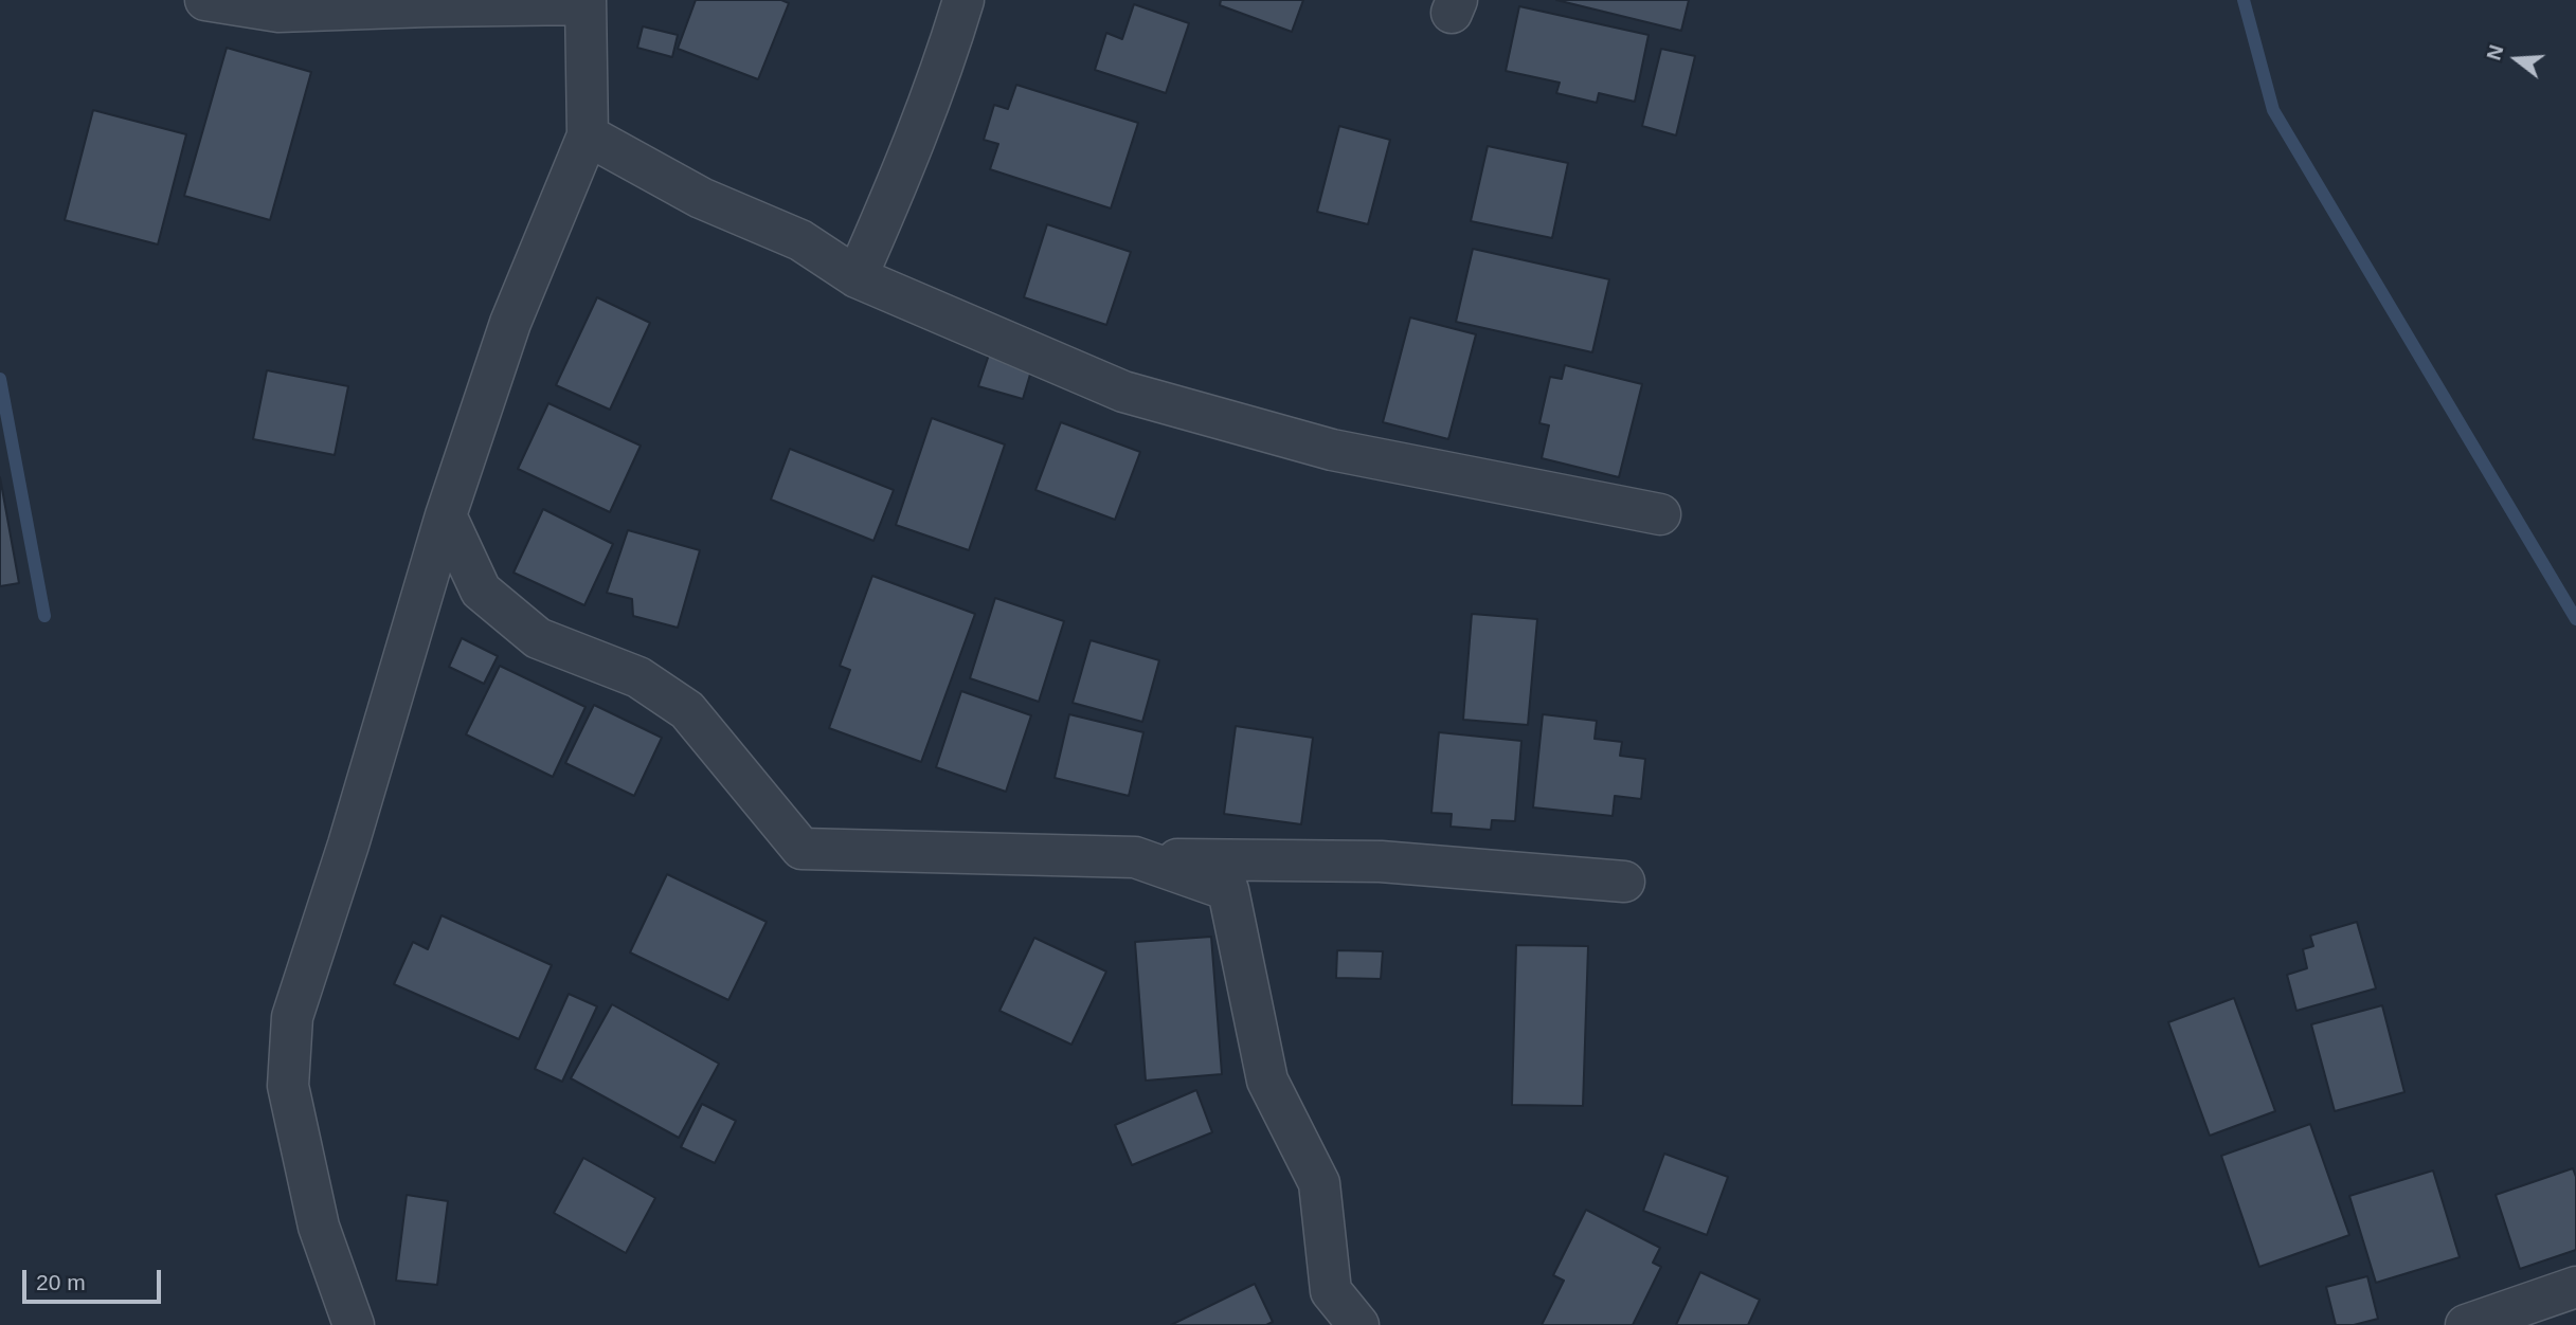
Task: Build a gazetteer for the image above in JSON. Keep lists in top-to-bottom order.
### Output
{
  "scale_bar": "20 m",
  "north": "left"
}
